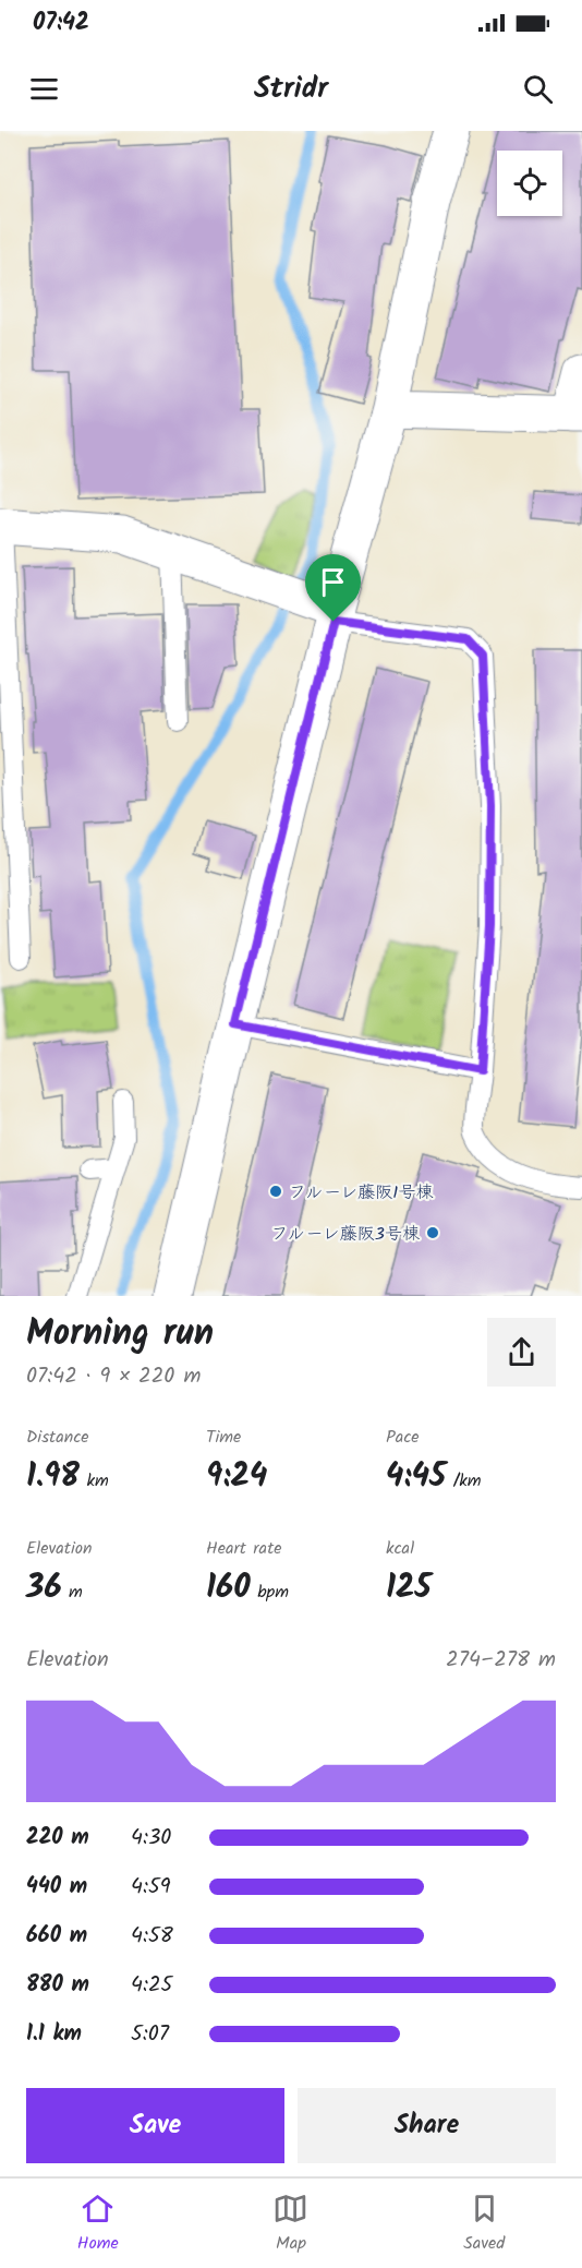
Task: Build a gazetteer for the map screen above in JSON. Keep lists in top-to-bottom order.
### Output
{
  "places": ["フルーレ藤阪1号棟", "フルーレ藤阪3号棟"],
  "page": {
    "status": "07:42",
    "header": "Stridr",
    "heading": ["Morning run", "07:42 · 9 × 220 m"],
    "stats": [
      ["Distance", "1.98 km"],
      ["Time", "9:24"],
      ["Pace", "4:45 /km"],
      ["Elevation", "36 m"],
      ["Heart rate", "160 bpm"],
      ["kcal", "125"]
    ],
    "chart": ["Elevation", "274–278 m"],
    "list": [
      {
        "name": "220 m",
        "note": "4:30"
      },
      {
        "name": "440 m",
        "note": "4:59"
      },
      {
        "name": "660 m",
        "note": "4:58"
      },
      {
        "name": "880 m",
        "note": "4:25"
      },
      {
        "name": "1.1 km",
        "note": "5:07"
      }
    ],
    "buttons": ["Save", "Share"],
    "tabs": ["Home", "Map", "Saved"]
  }
}
